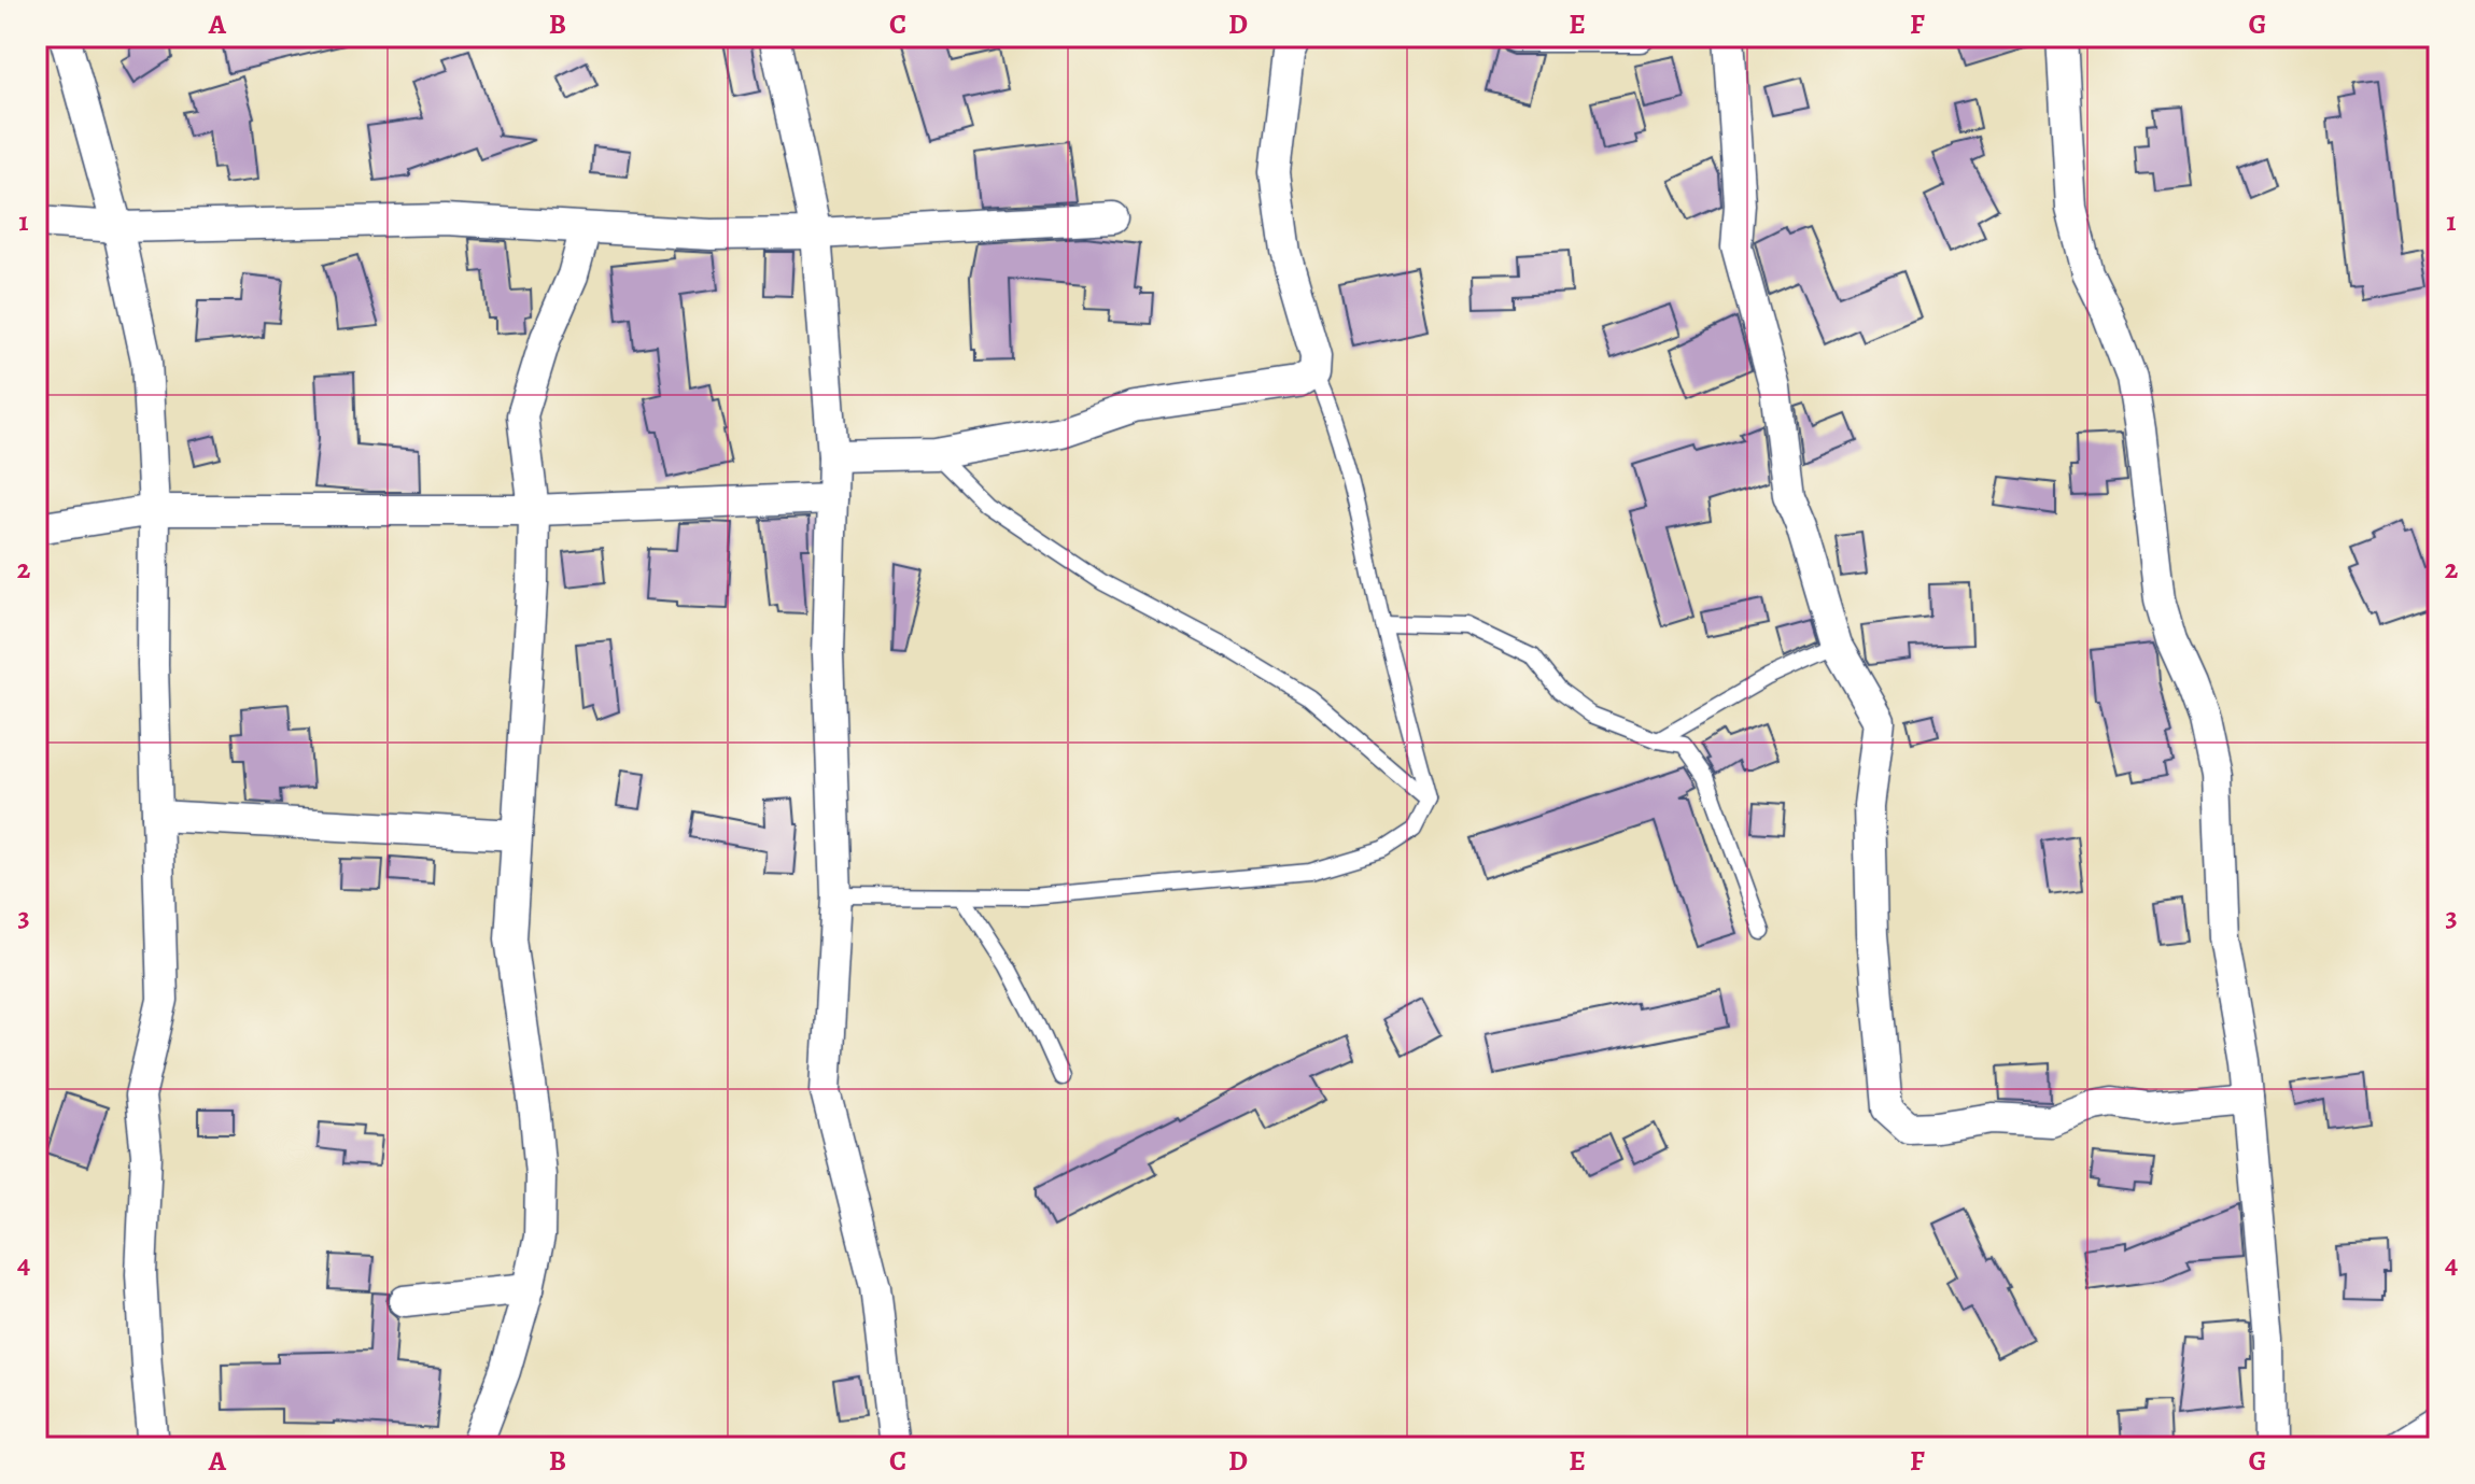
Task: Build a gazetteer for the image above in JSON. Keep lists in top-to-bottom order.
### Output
{
  "grid": {
    "columns": [
      "A",
      "B",
      "C",
      "D",
      "E",
      "F",
      "G"
    ],
    "rows": [
      "1",
      "2",
      "3",
      "4"
    ]
  }
}
